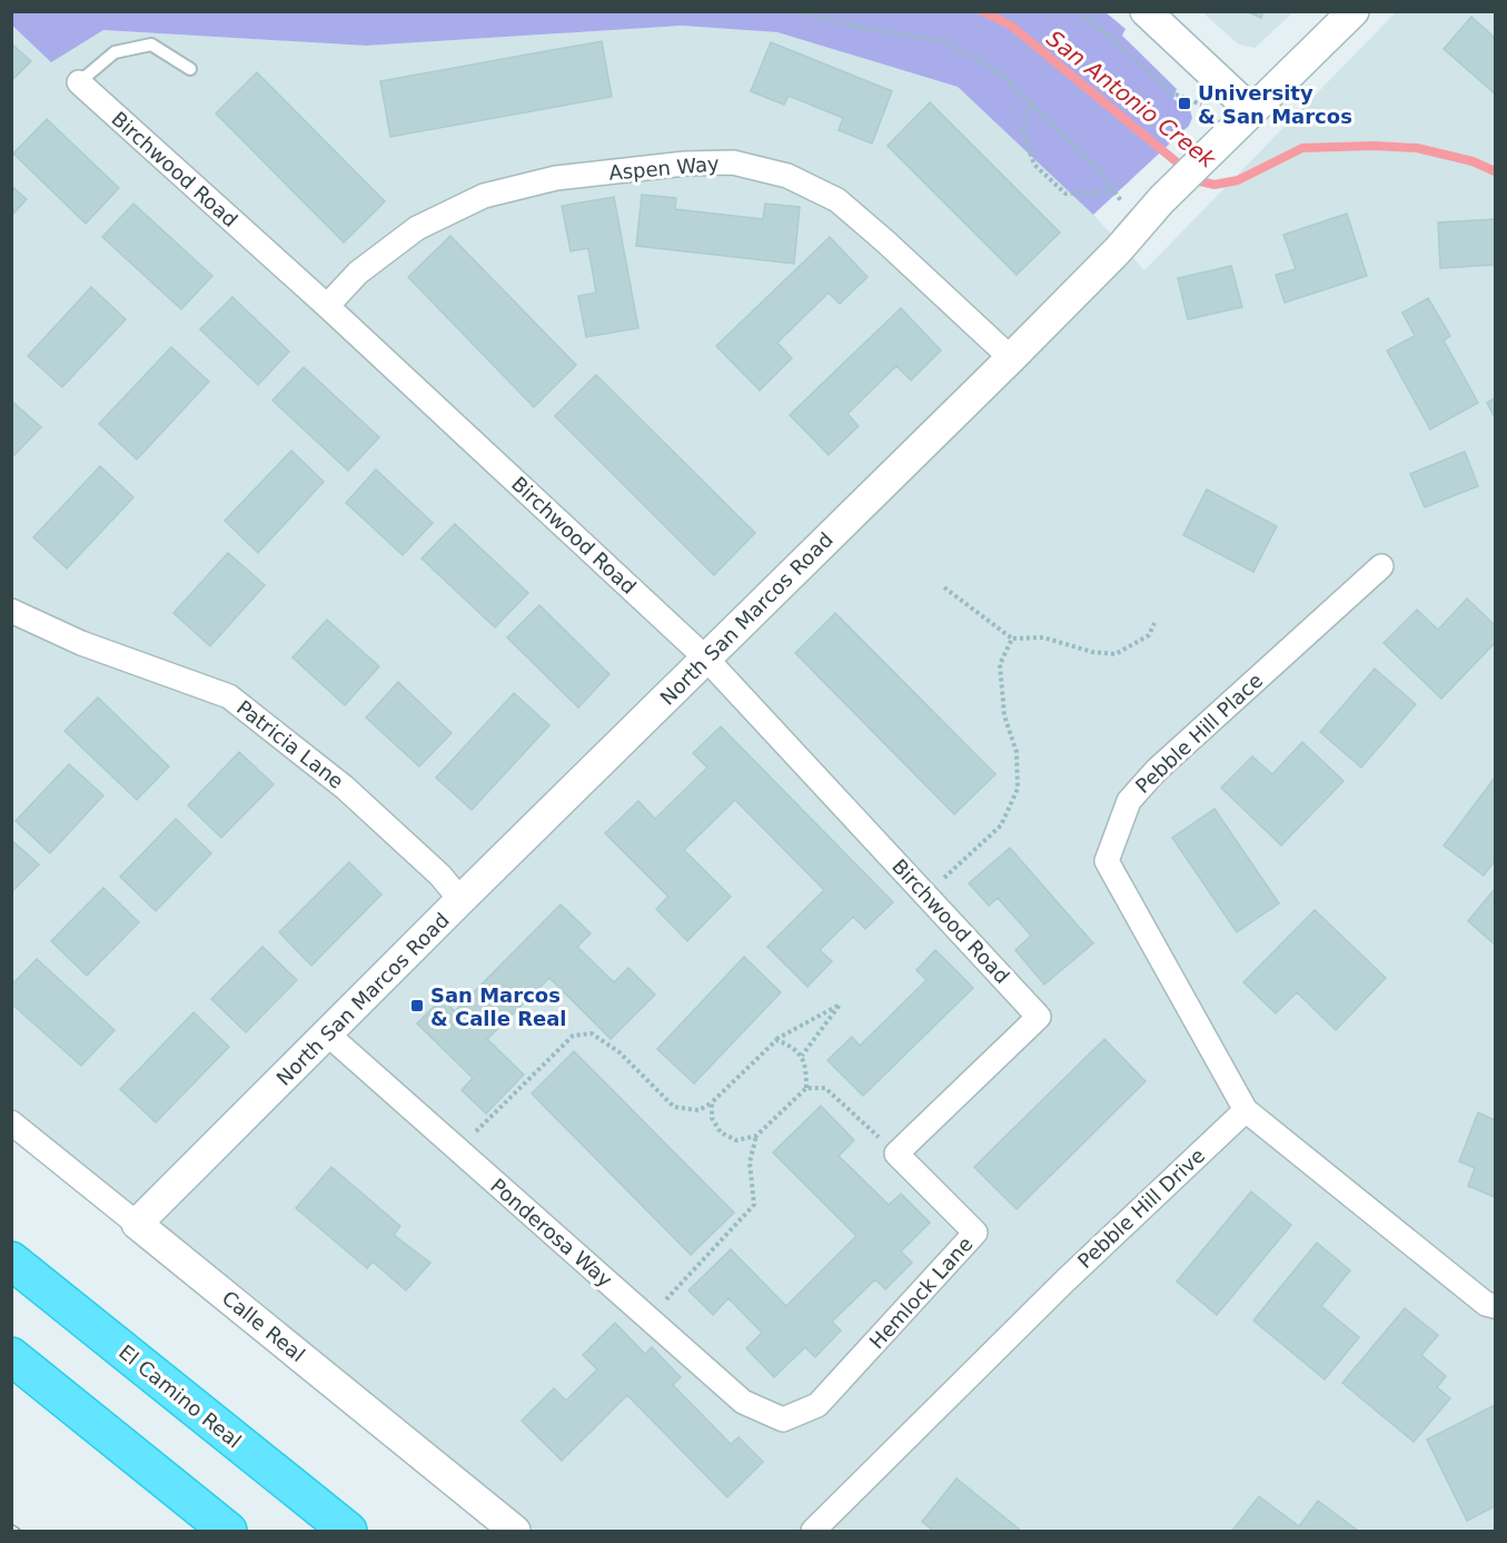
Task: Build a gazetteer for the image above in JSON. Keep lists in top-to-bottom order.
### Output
{
  "streets": {
    "highway": ["El Camino Real"],
    "street": [
      "Aspen Way",
      "Birchwood Road",
      "North San Marcos Road",
      "Pebble Hill Place",
      "Patricia Lane",
      "Pebble Hill Drive",
      "Ponderosa Way",
      "Hemlock Lane",
      "Calle Real"
    ]
  },
  "crossings": [
    ["Aspen Way", "Birchwood Road"],
    ["Aspen Way", "North San Marcos Road"],
    ["Birchwood Road", "North San Marcos Road"],
    ["Birchwood Road", "Hemlock Lane"],
    ["North San Marcos Road", "Patricia Lane"],
    ["North San Marcos Road", "Ponderosa Way"],
    ["North San Marcos Road", "Calle Real"],
    ["Pebble Hill Place", "Pebble Hill Drive"],
    ["Ponderosa Way", "Hemlock Lane"]
  ],
  "water": ["San Antonio Creek"],
  "places": {
    "transit": ["University & San Marcos", "San Marcos & Calle Real"]
  }
}
